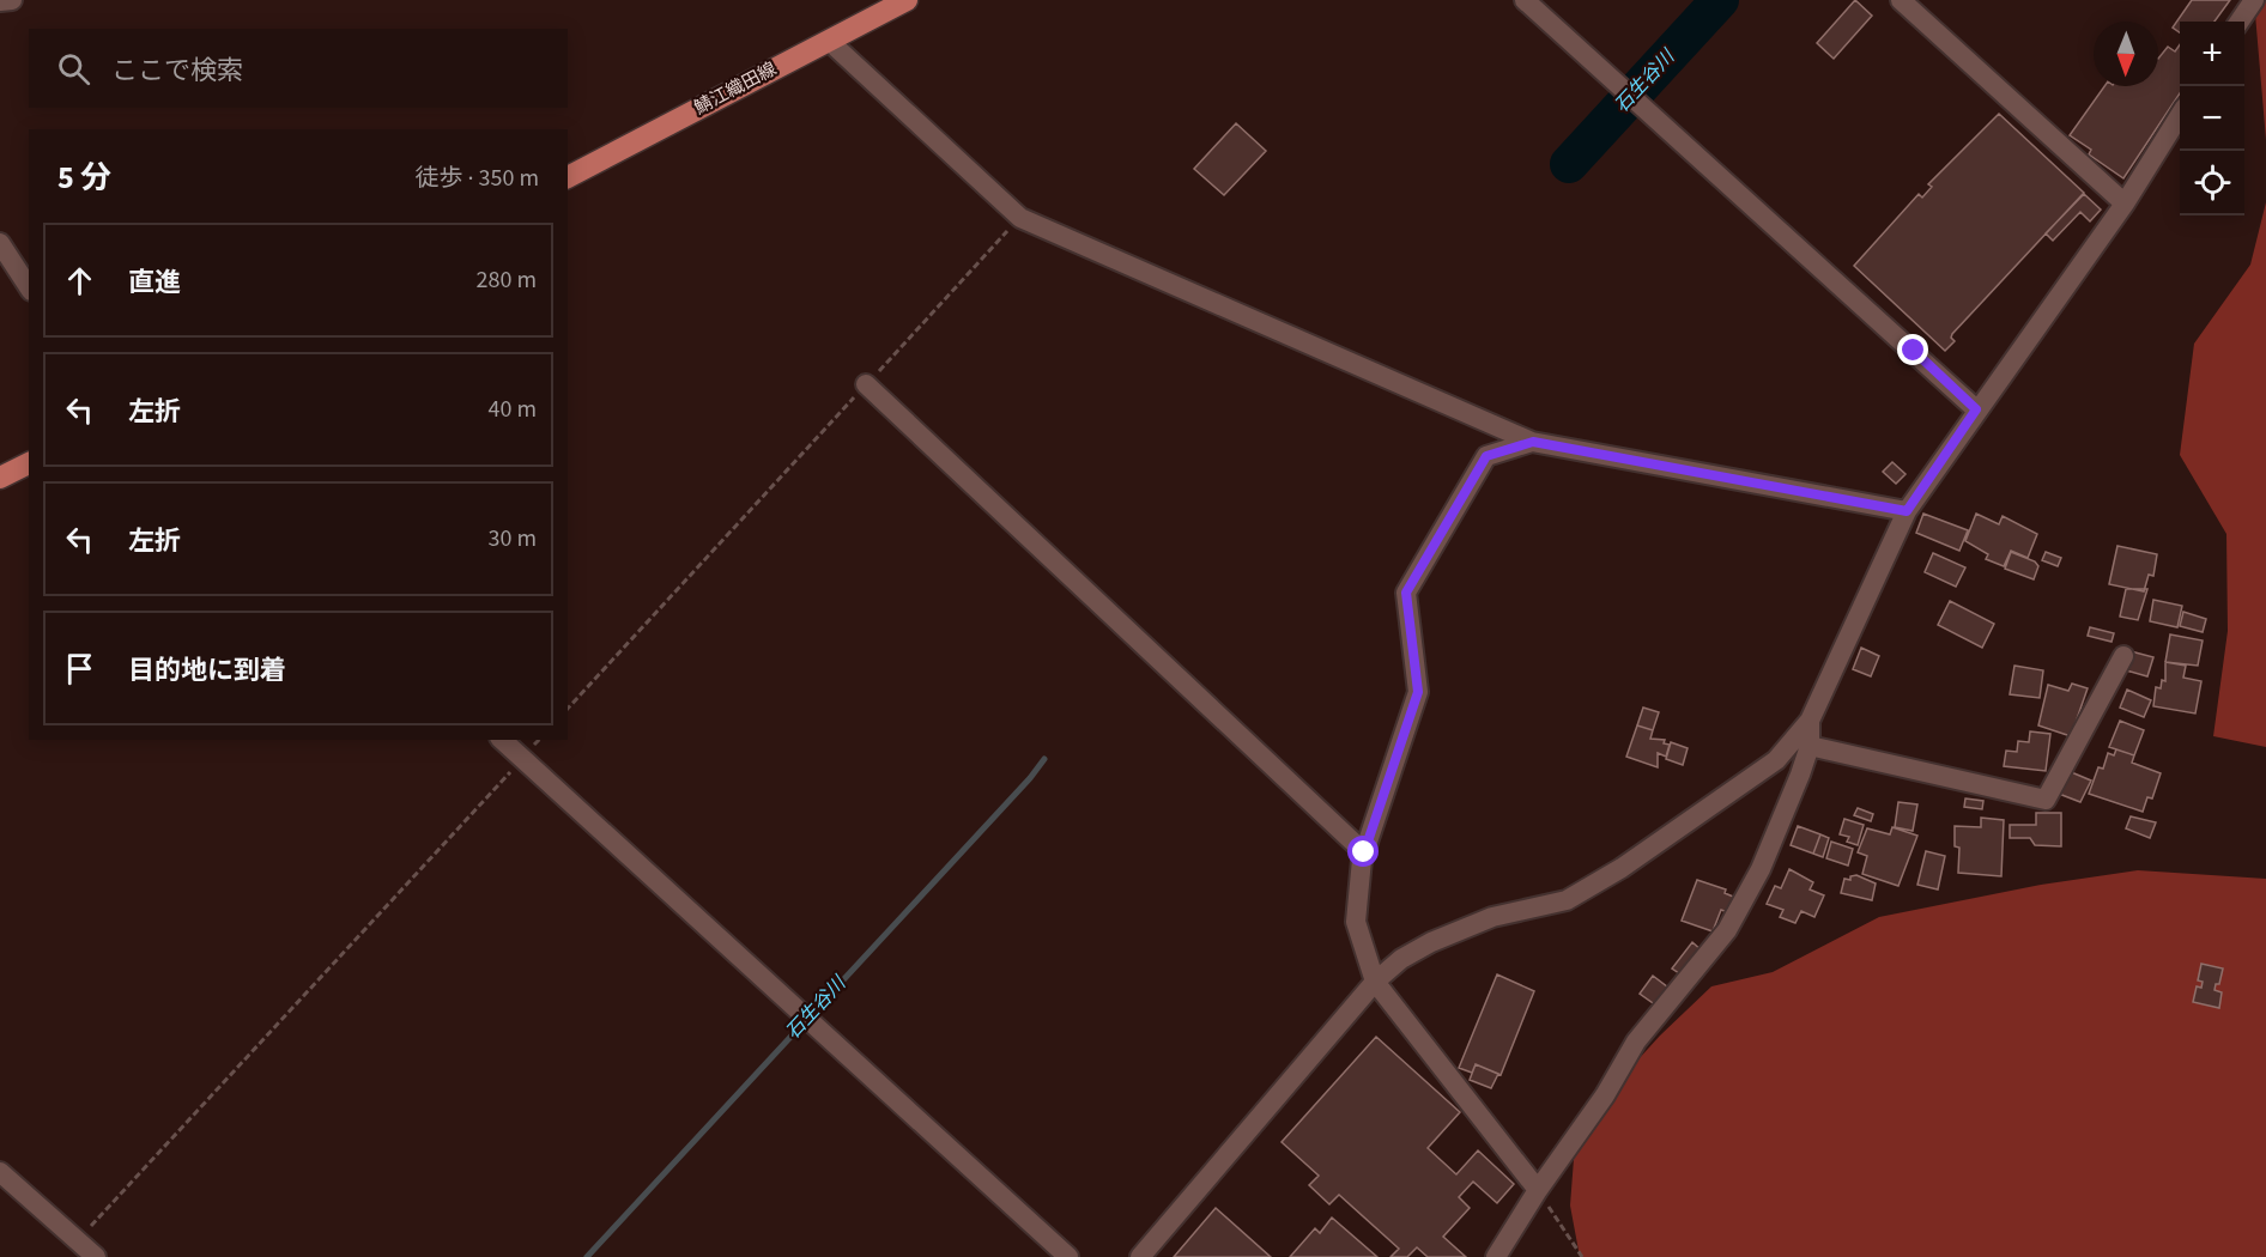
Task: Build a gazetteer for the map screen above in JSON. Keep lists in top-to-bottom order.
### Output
{
  "streets": {
    "main road": ["鯖江織田線"]
  },
  "water": ["石生谷川"],
  "north": "bottom",
  "page": {
    "map_buttons": ["+", "−"],
    "search": "ここで検索",
    "heading": ["5 分", "徒歩 · 350 m"],
    "list": [
      ["直進", "280 m"],
      ["左折", "40 m"],
      ["左折", "30 m"],
      "目的地に到着"
    ]
  }
}
